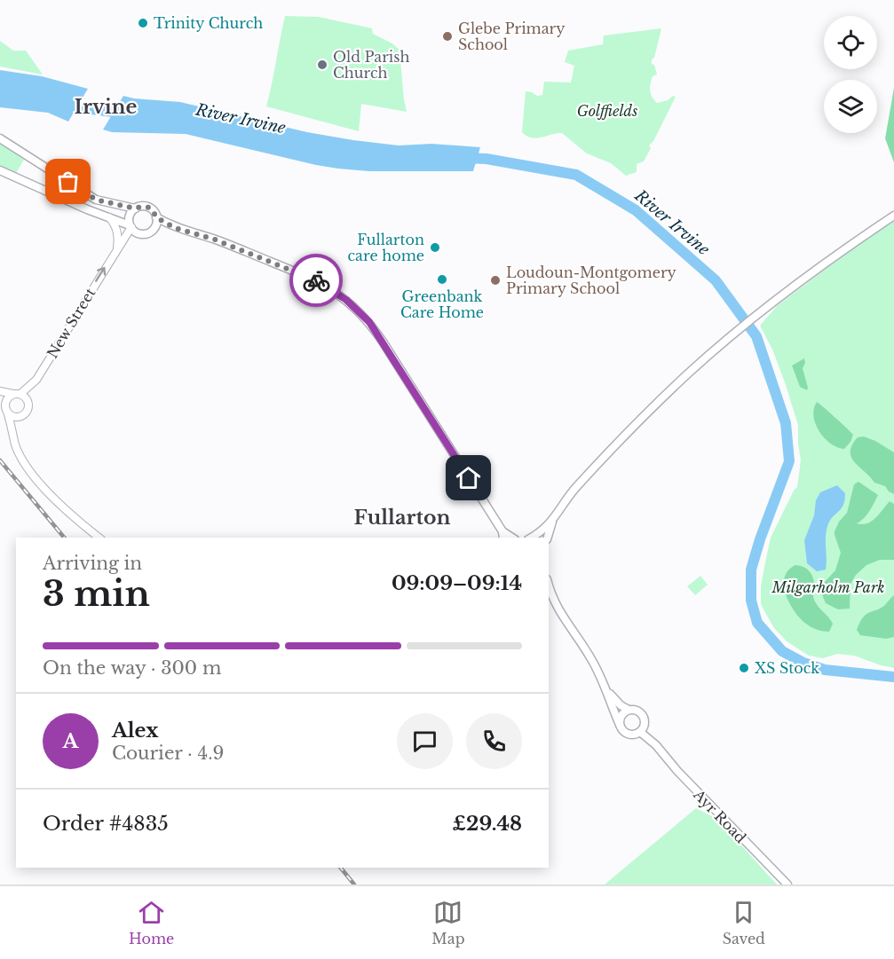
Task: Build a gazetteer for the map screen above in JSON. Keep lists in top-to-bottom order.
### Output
{
  "streets": {
    "main road": ["Ayr Road"],
    "street": ["New Street"]
  },
  "one_way": ["New Street"],
  "districts": ["Irvine", "Fullarton"],
  "water": ["River Irvine"],
  "parks": ["Golffields", "Milgarholm Park"],
  "places": [
    "Trinity Church",
    "Glebe Primary School",
    "Old Parish Church",
    "Fullarton care home",
    "Greenbank Care Home",
    "Loudoun-Montgomery Primary School",
    "XS Stock"
  ],
  "page": {
    "heading": ["3 min", "Arriving in", "09:09–09:14"],
    "panel": [
      "Alex",
      "Courier · 4.9",
      "Order #4835",
      "£29.48"
    ],
    "bar": "On the way · 300 m",
    "round": "A",
    "tabs": ["Home", "Map", "Saved"]
  }
}
